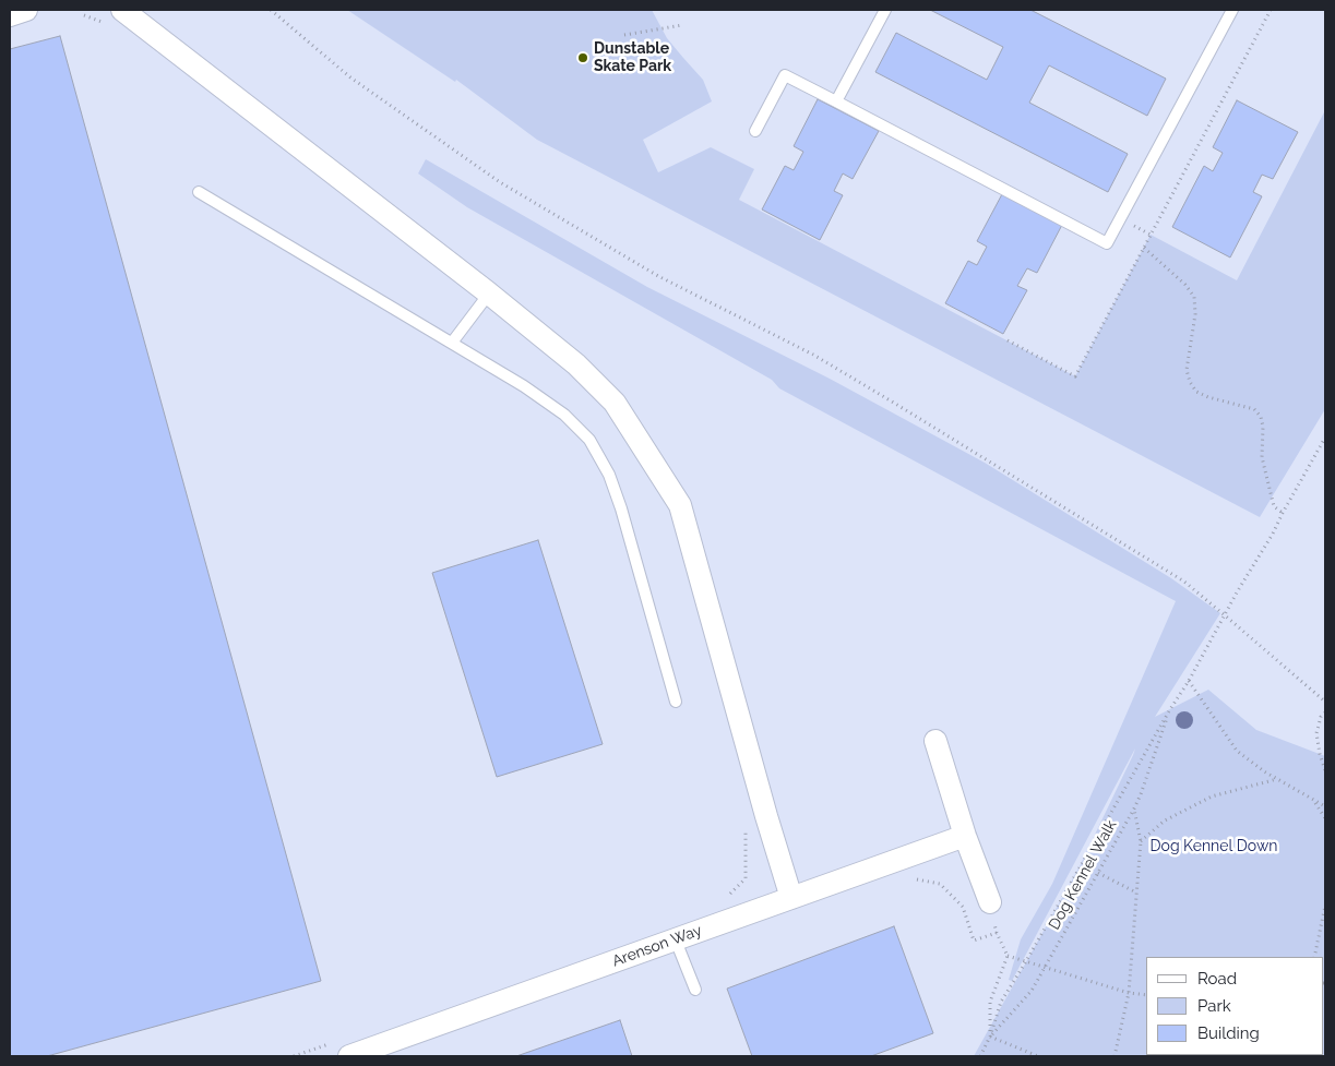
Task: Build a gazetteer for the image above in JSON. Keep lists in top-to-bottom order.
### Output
{
  "streets": {
    "street": ["Arenson Way"],
    "path": ["Dog Kennel Walk"]
  },
  "parks": ["Dog Kennel Down"],
  "places": ["Dunstable Skate Park"],
  "legend": ["Road", "Park", "Building"]
}
